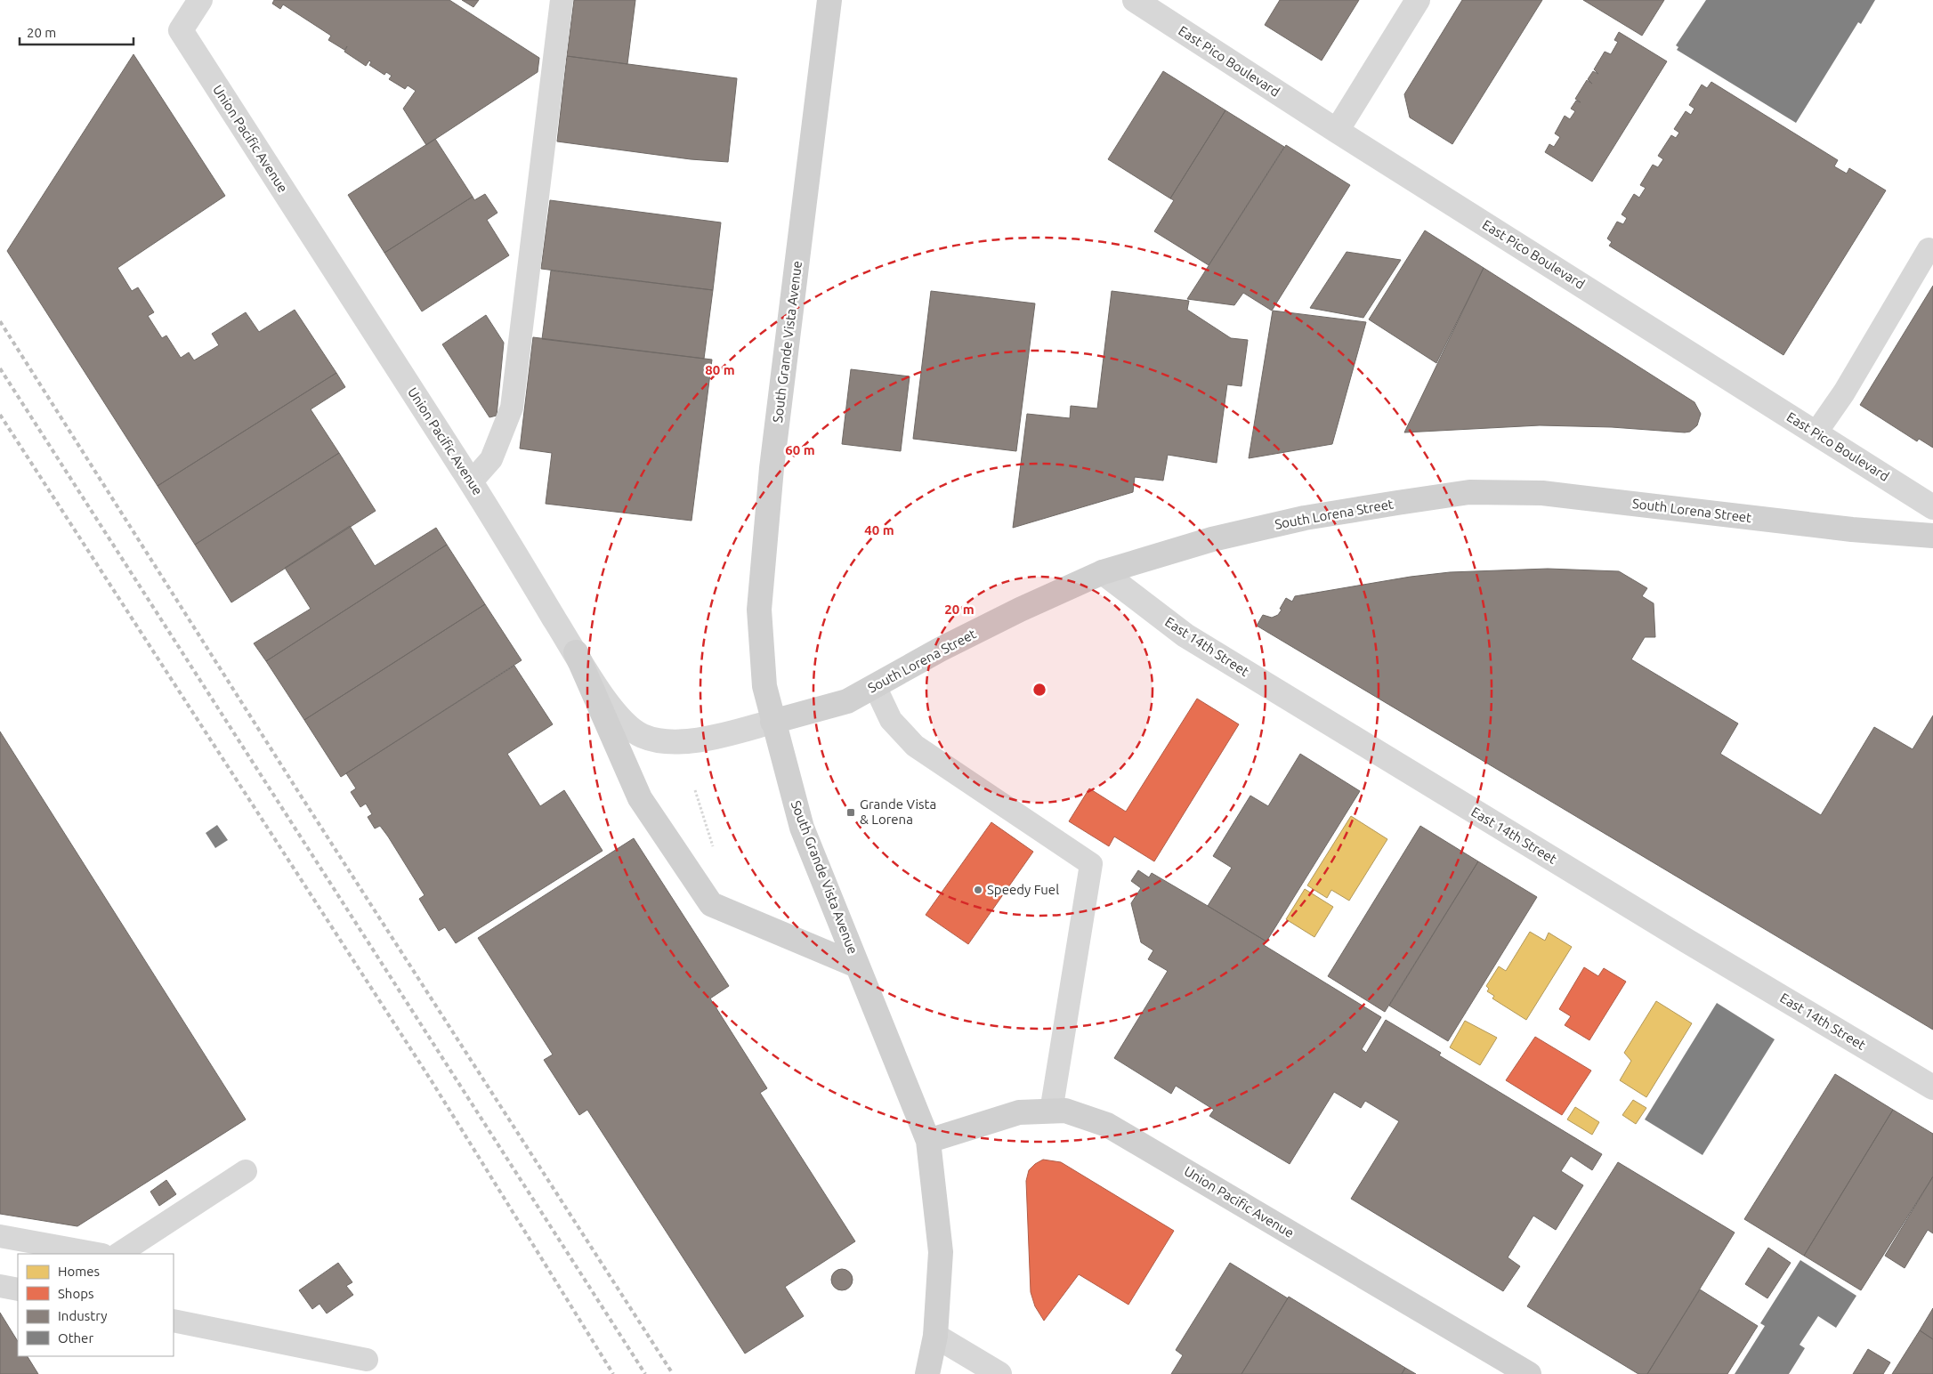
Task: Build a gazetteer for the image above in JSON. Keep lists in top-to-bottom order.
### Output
{
  "streets": {
    "main road": ["Union Pacific Avenue", "South Grande Vista Avenue", "South Lorena Street"],
    "street": ["East Pico Boulevard", "East 14th Street"]
  },
  "crossings": [
    ["Union Pacific Avenue", "South Grande Vista Avenue"],
    ["Union Pacific Avenue", "South Lorena Street"],
    ["South Grande Vista Avenue", "South Lorena Street"],
    ["South Lorena Street", "East 14th Street"]
  ],
  "places": {
    "transit": ["Grande Vista & Lorena"],
    "other": ["Speedy Fuel"]
  },
  "legend": [
    "Homes",
    "Shops",
    "Industry",
    "Other"
  ],
  "scale_bar": "20 m",
  "rings": [
    "80 m",
    "60 m",
    "40 m",
    "20 m"
  ]
}
